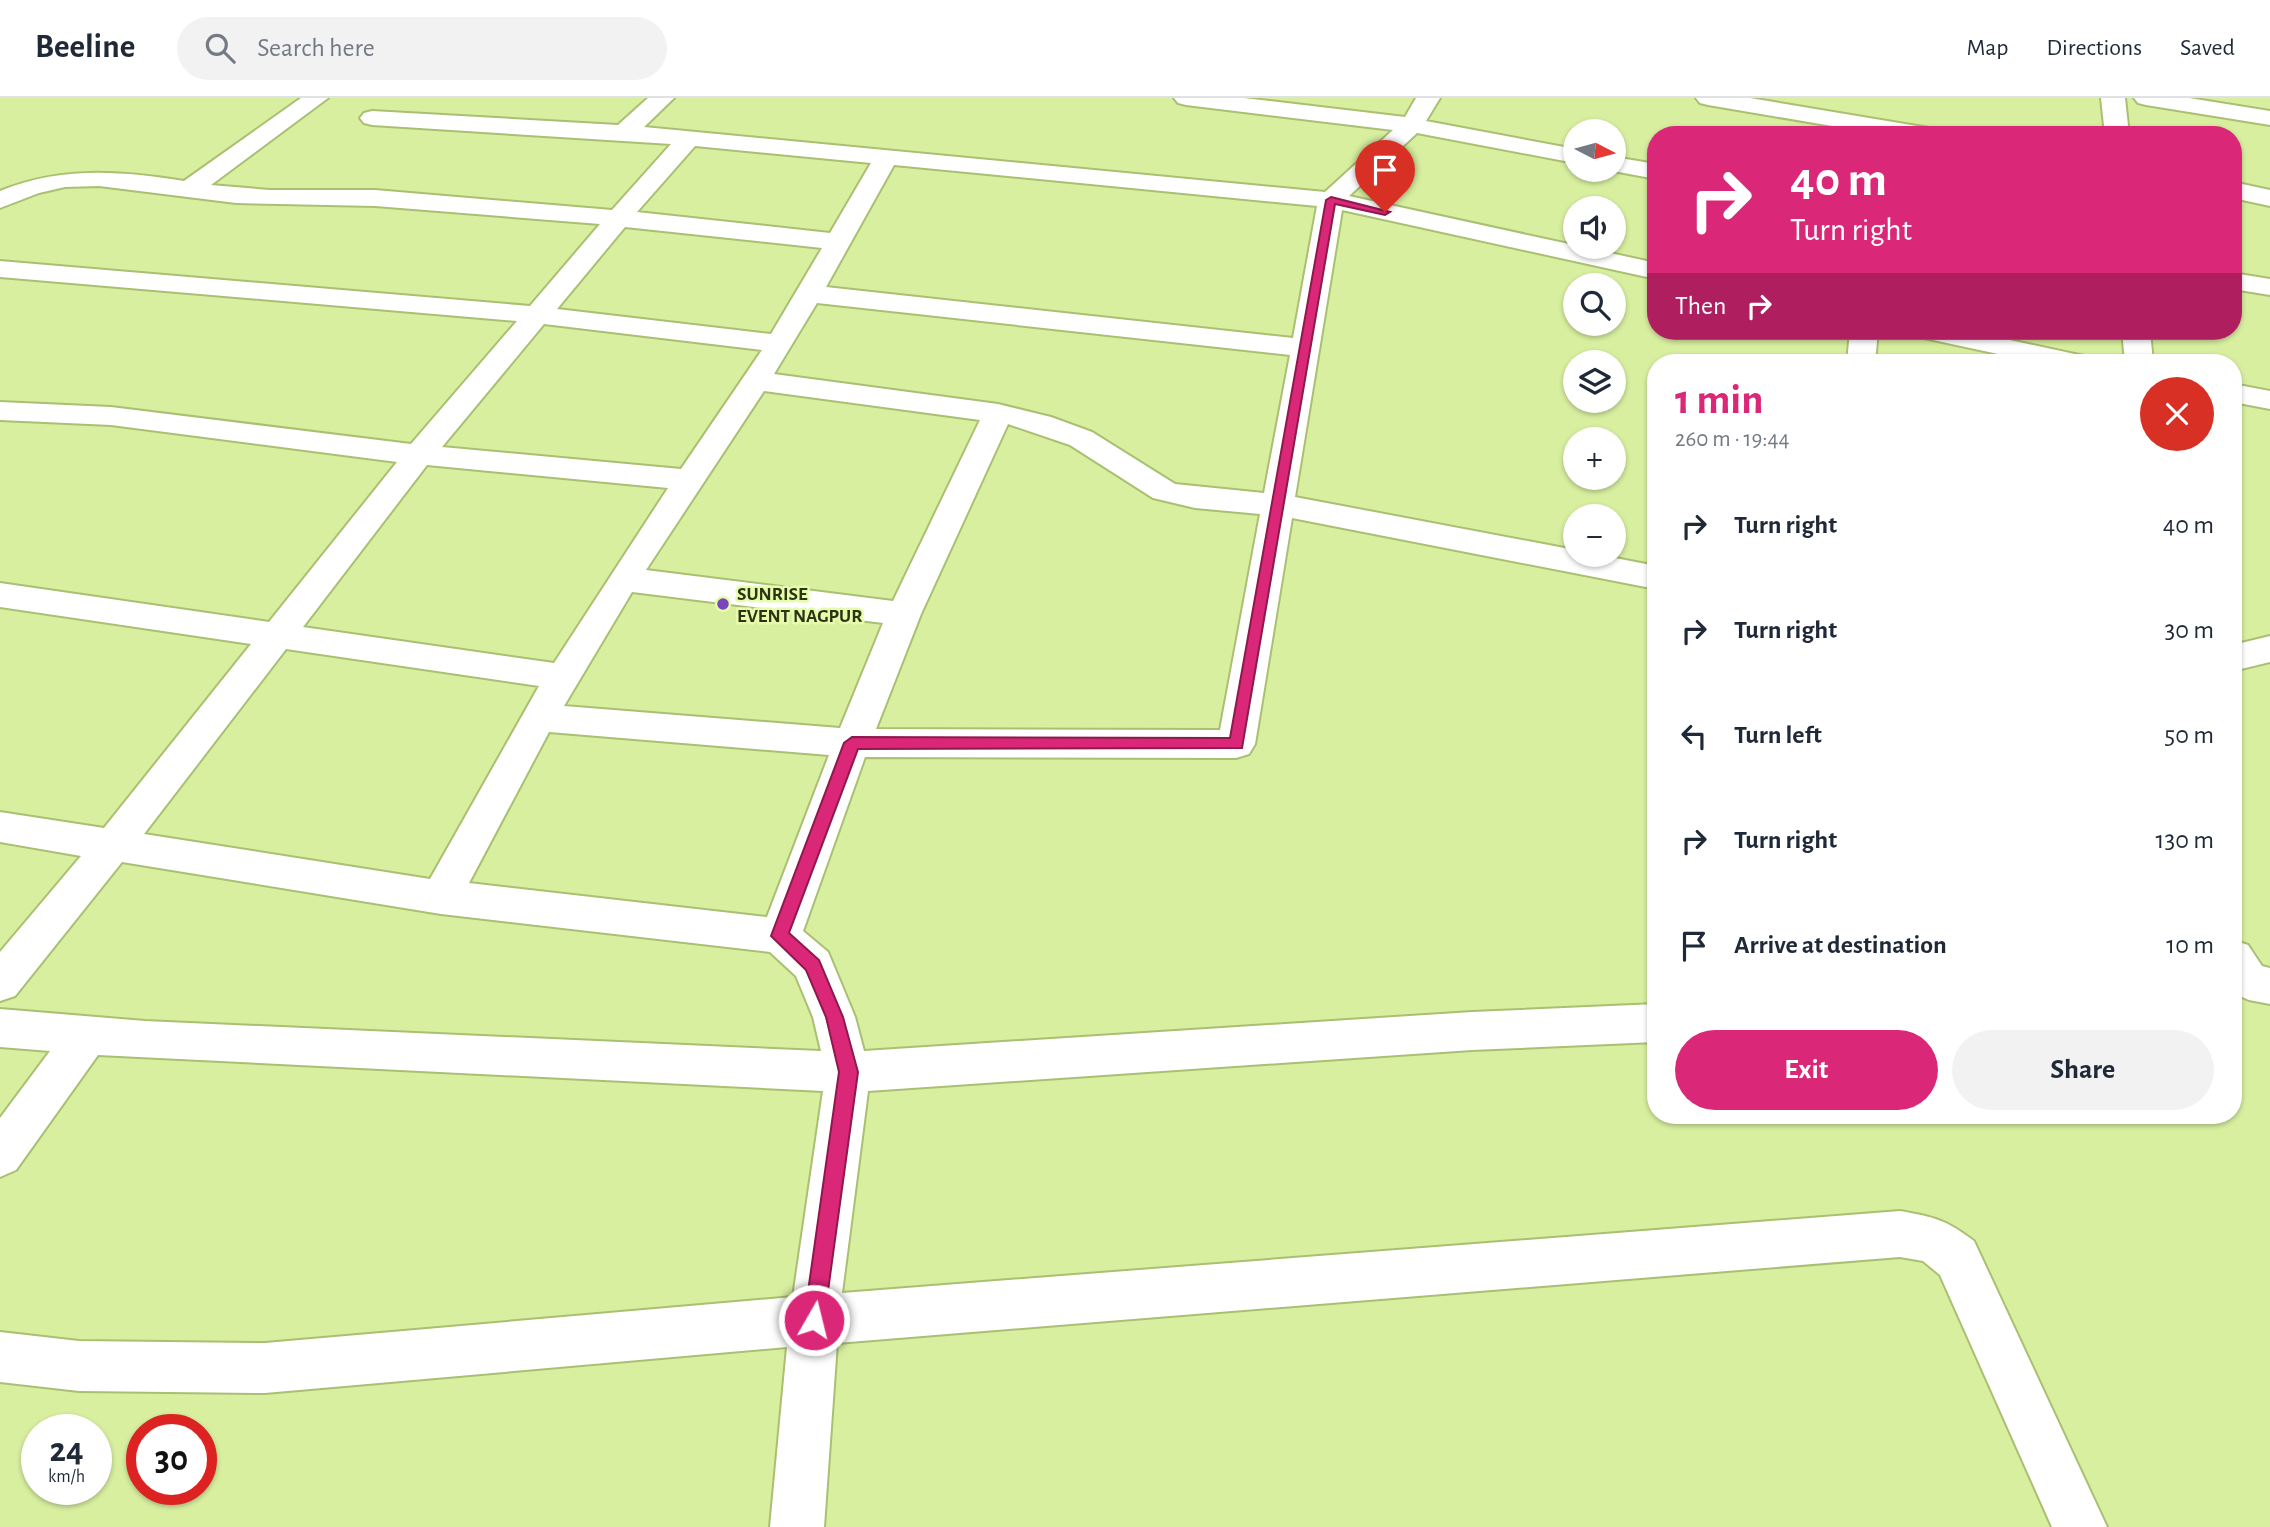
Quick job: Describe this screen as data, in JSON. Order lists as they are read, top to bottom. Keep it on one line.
{"places":["SUNRISE EVENT NAGPUR"],"north":"right","page":{"header":"Beeline","search":"Search here","nav":["Map","Directions","Saved"],"map_buttons":["+","−"],"turn":["40 m","Turn right"],"then":"Then","heading":["1 min","260 m · 19:44"],"list":[{"name":"Turn right","value":"40 m"},{"name":"Turn right","value":"30 m"},{"name":"Turn left","value":"50 m"},{"name":"Turn right","value":"130 m"},{"name":"Arrive at destination","value":"10 m"}],"buttons":["Exit","Share"],"speed":"24 km/h","limit":"30"}}
